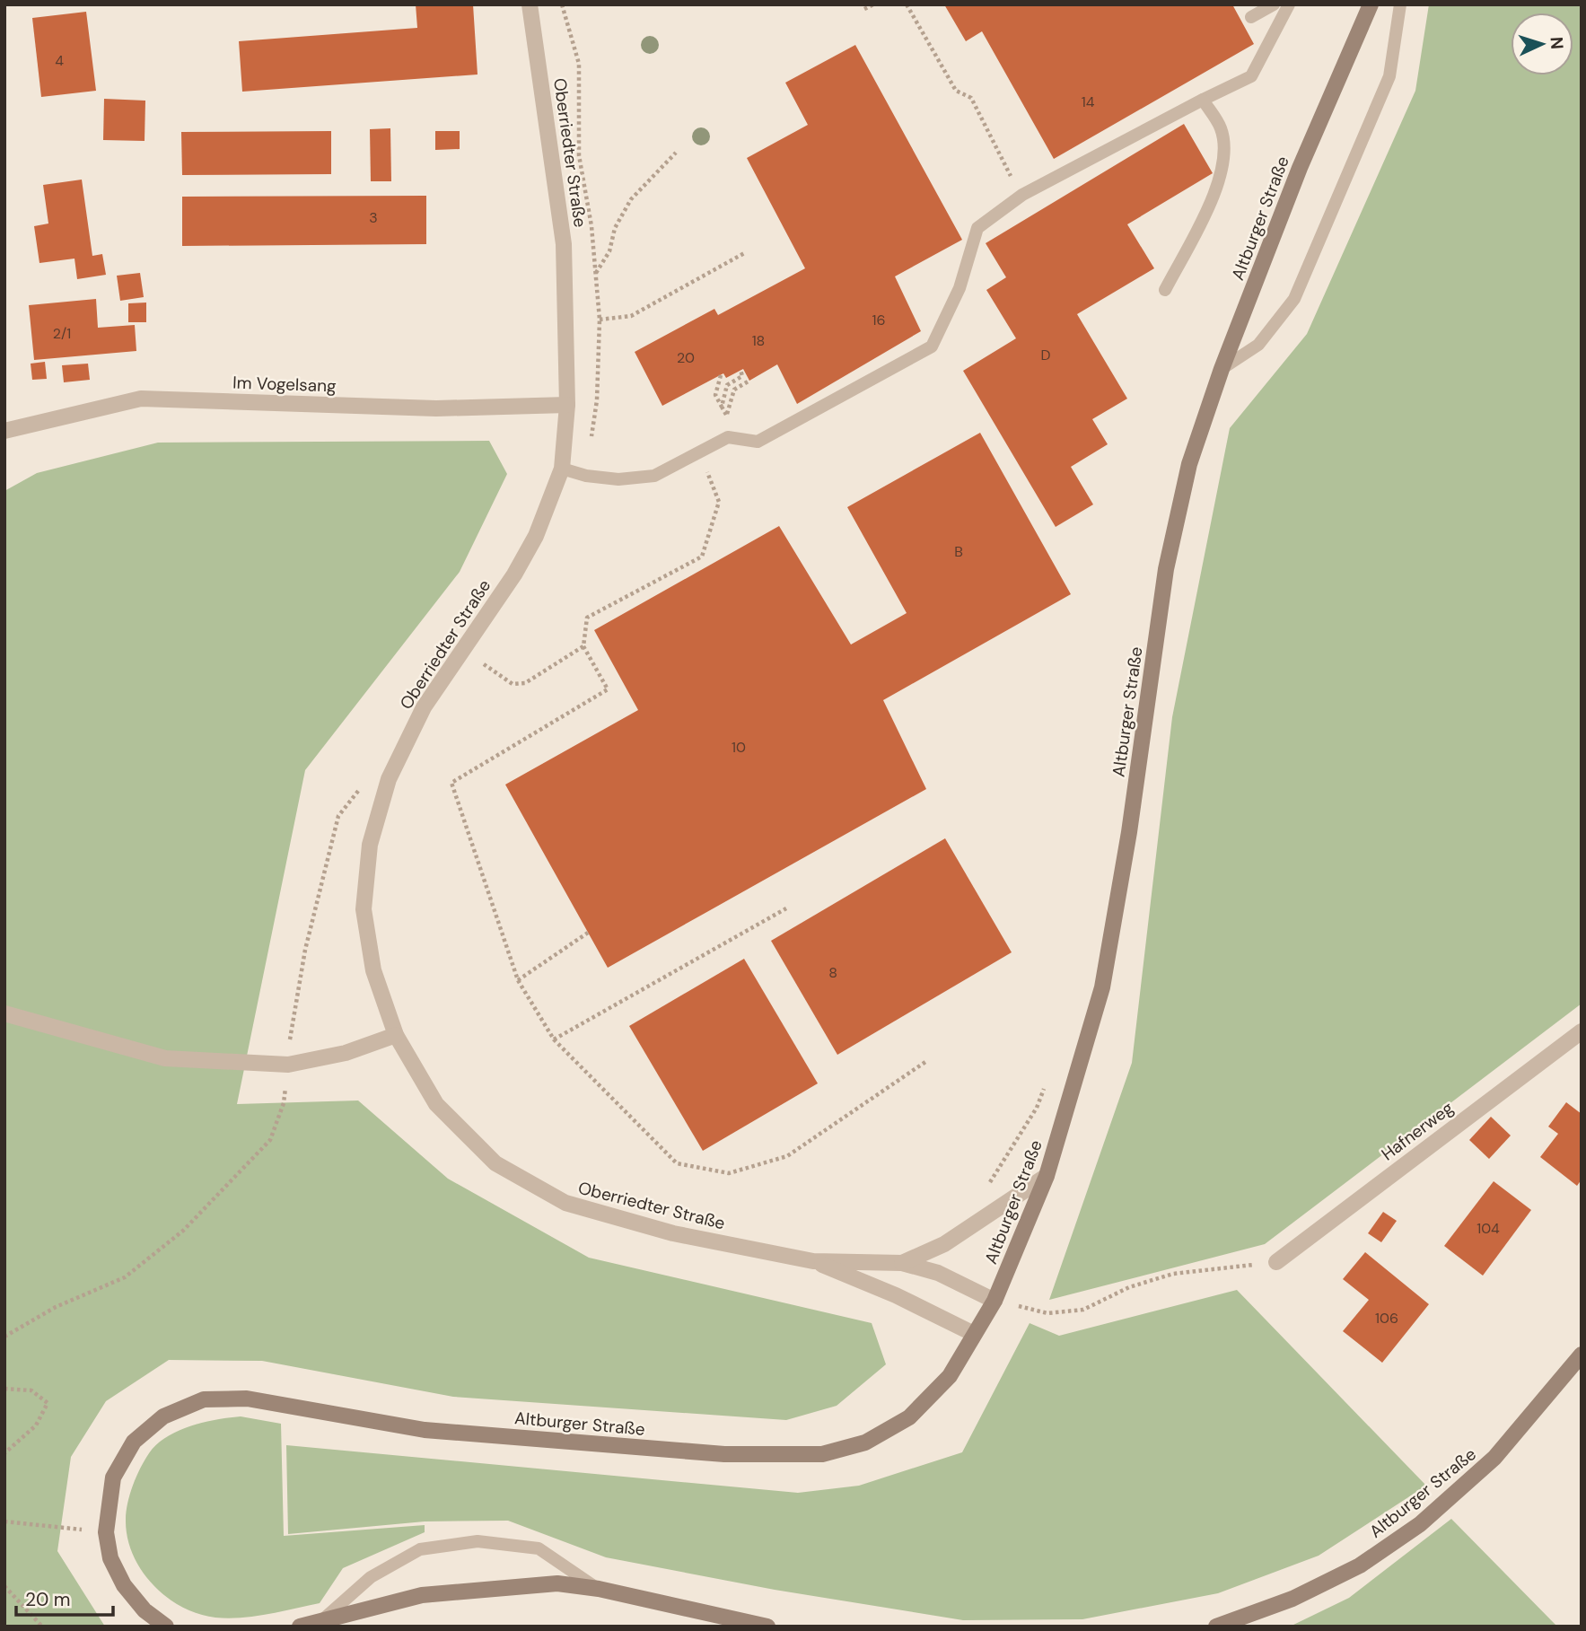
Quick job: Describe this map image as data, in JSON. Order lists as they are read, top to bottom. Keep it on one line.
{"streets":{"street":["Oberriedter Straße","Altburger Straße","Im Vogelsang","Hafnerweg"]},"crossings":[["Oberriedter Straße","Altburger Straße"],["Oberriedter Straße","Im Vogelsang"]],"house_numbers":["4","14","3","16","2/1","18","D","20","B","10","8","104","106"],"scale_bar":"20 m","north":"right"}
